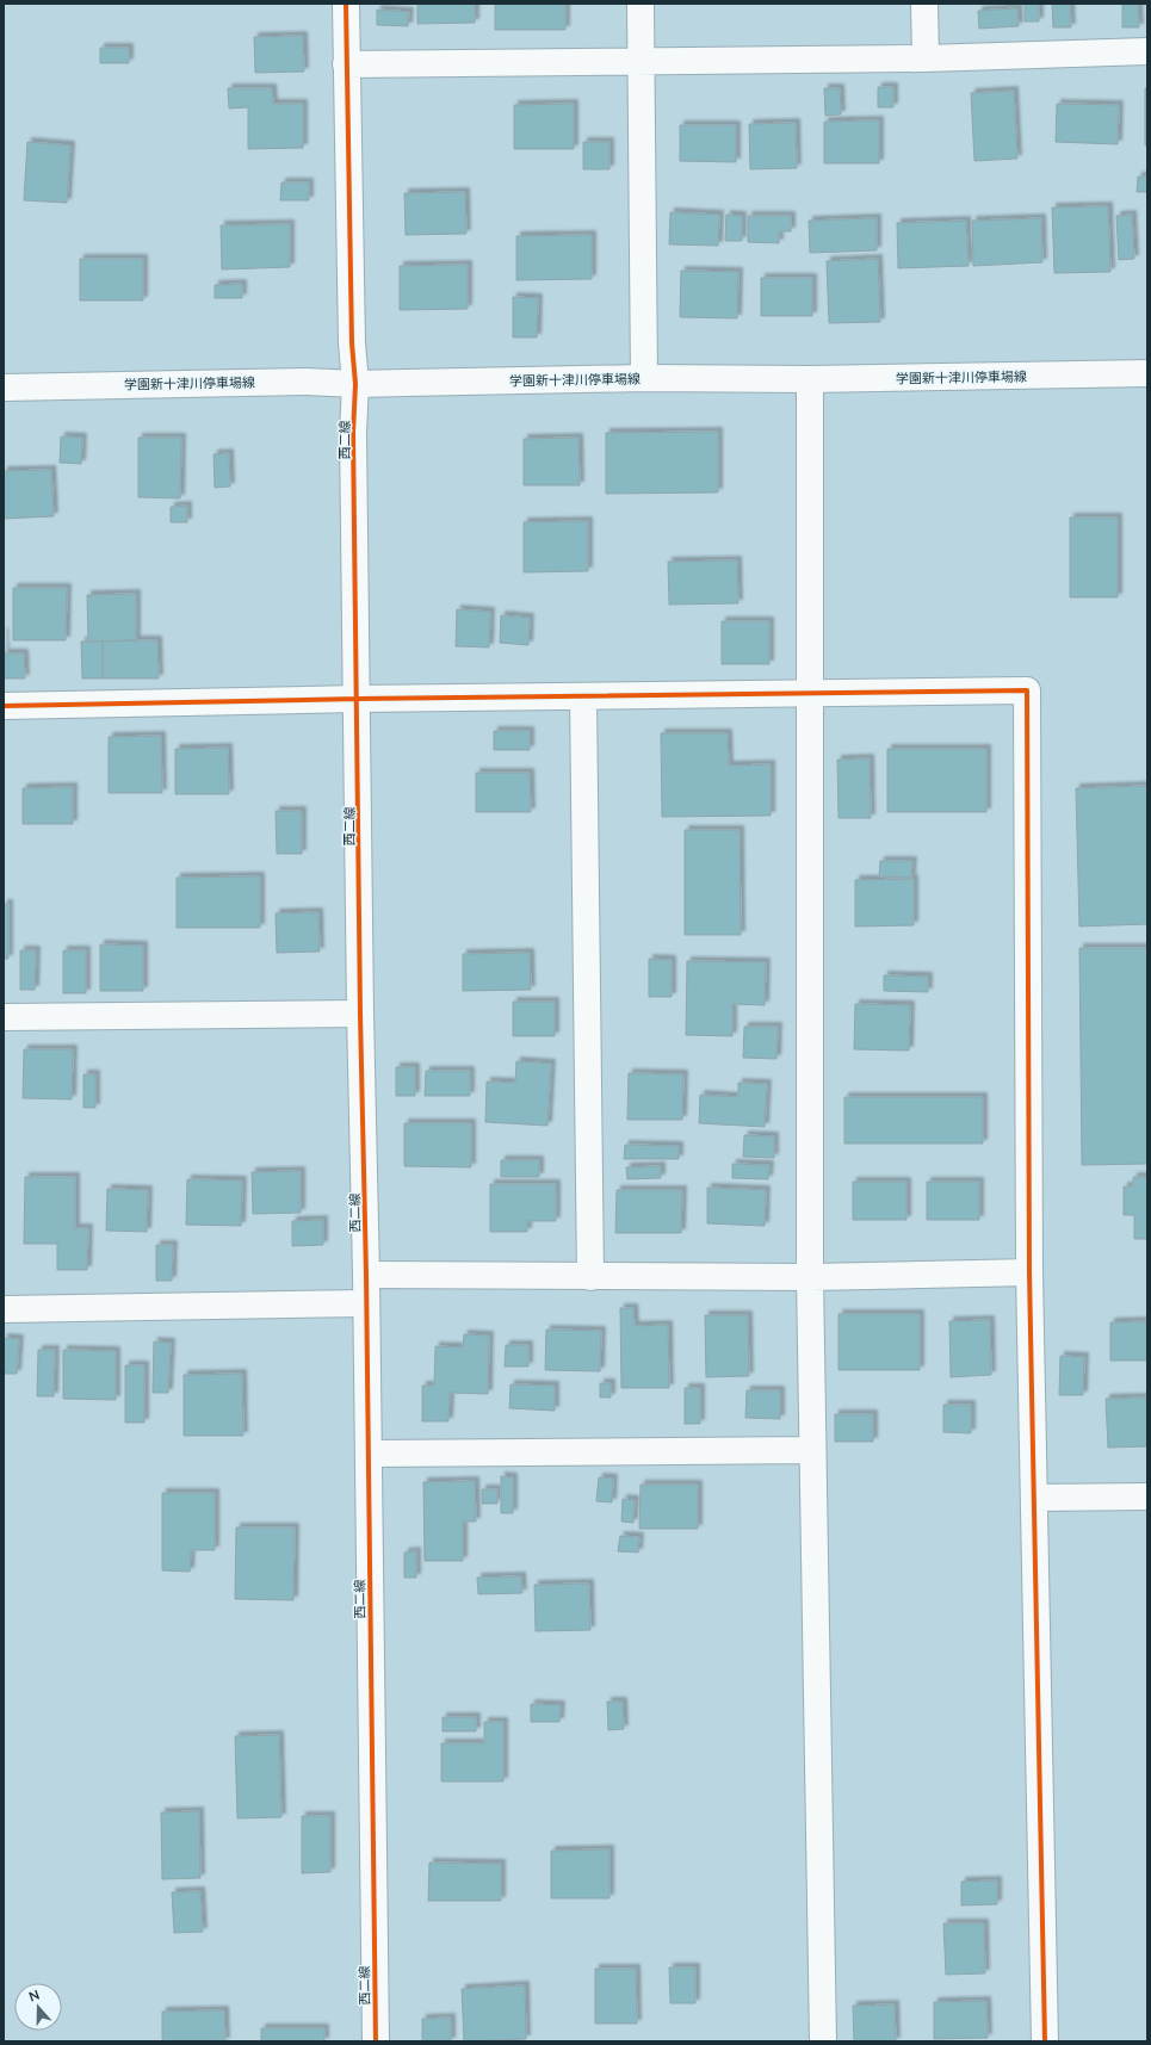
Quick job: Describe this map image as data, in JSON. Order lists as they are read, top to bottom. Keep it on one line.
{"streets":{"street":["学園新十津川停車場線","西二線"]},"crossings":[["学園新十津川停車場線","西二線"]],"north":"top"}
